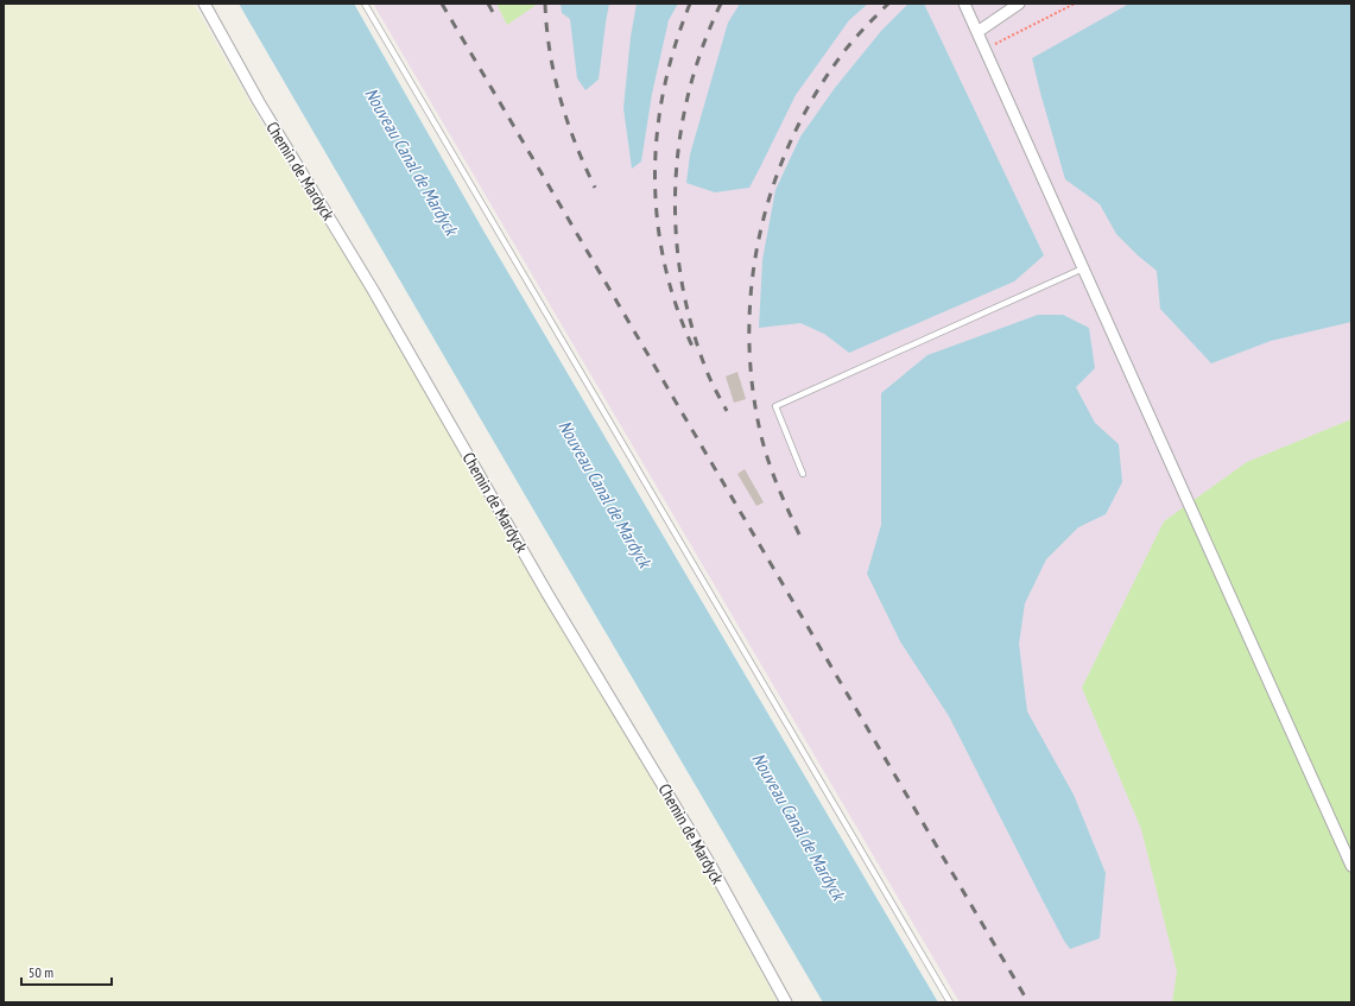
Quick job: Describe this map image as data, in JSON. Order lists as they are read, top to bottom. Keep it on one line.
{"streets":{"street":["Chemin de Mardyck"]},"water":["Nouveau Canal de Mardyck"],"scale_bar":"50 m"}
